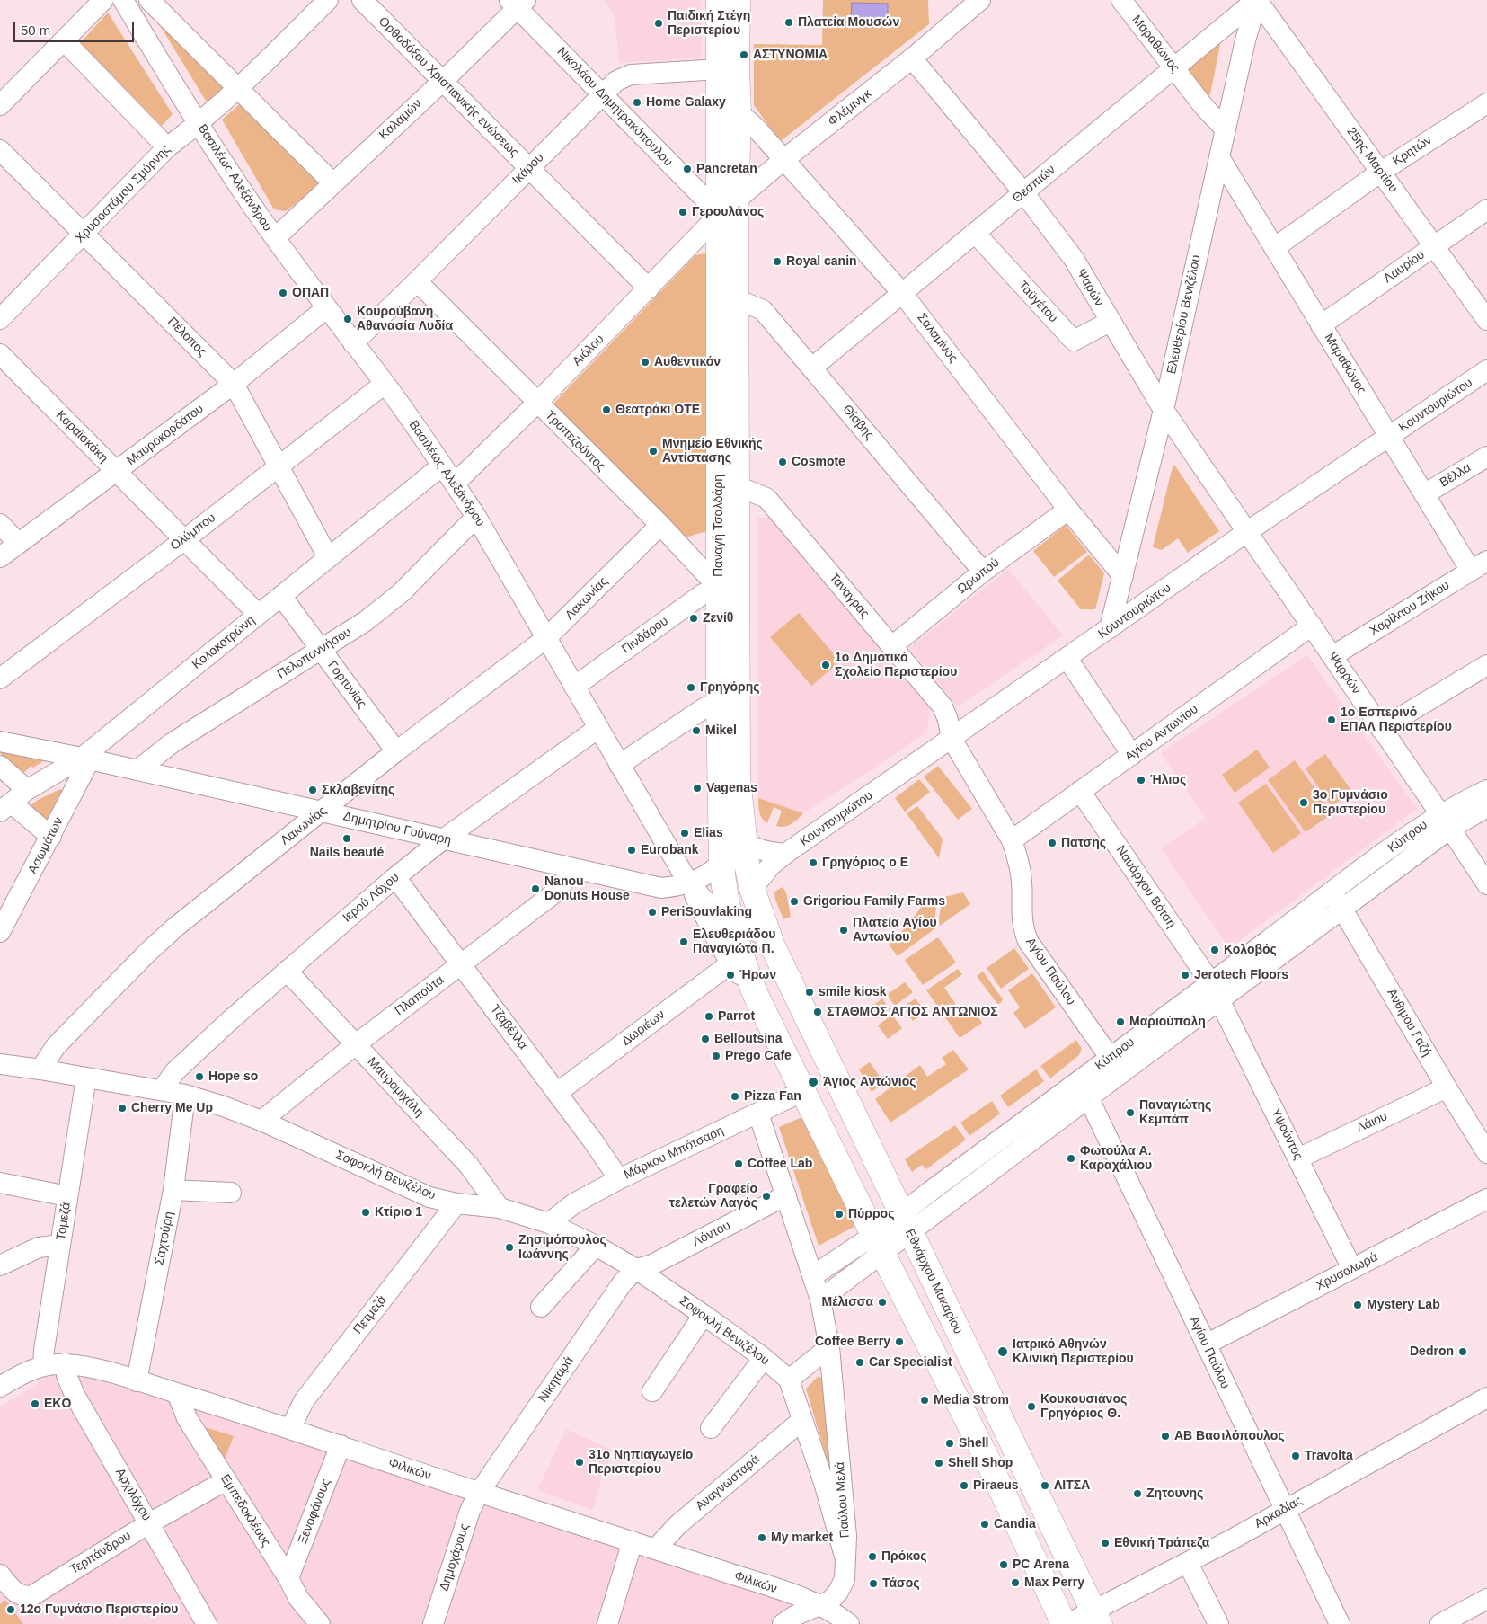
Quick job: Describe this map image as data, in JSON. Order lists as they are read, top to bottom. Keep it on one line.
{"streets":{"main road":["Παναγή Τσαλδάρη","Εθνάρχου Μακαρίου"],"street":["Μαραθώνος","Ορθοδόξου Χριστιανικής ενώσεως","Νικολάου Δημητρακόπουλου","Φλέμινγκ","Καλαμών","Κρητών","25ης Μαρτίου","Ικάρου","Βασιλέως Αλεξάνδρου","Θεσπιών","Χρυσοστόμου Σμύρνης","Λαυρίου","Ψαρών","Ταϋγέτου","Ελευθερίου Βενιζέλου","Πέλοπος","Σαλαμίνος","Αιόλου","Κουντουριώτου","Θίσβης","Μαυροκορδάτου","Καραϊσκάκη","Τραπεζούντος","Βέλλα","Ολύμπου","Ωρωπού","Τανάγρας","Λακωνίας","Χαρίλαου Ζήκου","Πινδάρου","Κολοκοτρώνη","Πελοποννήσου","Ψαρρών","Γορτυνίας","Αγίου Αντωνίου","Δημητρίου Γούναρη","Κύπρου","Ασωμάτων","Ναυάρχου Βότση","Ιερού Λόχου","Αγίου Παύλου","Πλαπούτα","Άνθιμου Γαζή","Τζαβέλλα","Δωριέων","Μαυρομιχάλη","Λάιου","Υψούντος","Μάρκου Μπότσαρη","Σοφοκλή Βενιζέλου","Τομεζά","Λόντου","Σαχτούρη","Χρυσολωρά","Πετμεζά","Νικηταρά","Φιλικών","Αναγνωσταρά","Αρχιλόχου","Παύλου Μελά","Εμπεδοκλέους","Ξενοφάνους","Αρκαδίας","Τερπάνδρου","Δημοχάρους"]},"crossings":[["Μαραθώνος","Κρητών"],["Μαραθώνος","Θεσπιών"],["Μαραθώνος","Λαυρίου"],["Μαραθώνος","Ελευθερίου Βενιζέλου"],["Μαραθώνος","Κουντουριώτου"],["Μαραθώνος","Βέλλα"],["Μαραθώνος","Χαρίλαου Ζήκου"],["Ορθοδόξου Χριστιανικής ενώσεως","Καλαμών"],["Ορθοδόξου Χριστιανικής ενώσεως","Ικάρου"],["Ορθοδόξου Χριστιανικής ενώσεως","Αιόλου"],["Νικολάου Δημητρακόπουλου","Φλέμινγκ"],["Νικολάου Δημητρακόπουλου","Καλαμών"],["Νικολάου Δημητρακόπουλου","Ικάρου"],["Νικολάου Δημητρακόπουλου","Αιόλου"],["Νικολάου Δημητρακόπουλου","Παναγή Τσαλδάρη"],["Φλέμινγκ","Ψαρών"],["Φλέμινγκ","Σαλαμίνος"],["Φλέμινγκ","Αιόλου"],["Φλέμινγκ","Παναγή Τσαλδάρη"],["Καλαμών","Βασιλέως Αλεξάνδρου"],["Κρητών","25ης Μαρτίου"],["25ης Μαρτίου","Θεσπιών"],["25ης Μαρτίου","Λαυρίου"],["25ης Μαρτίου","Ελευθερίου Βενιζέλου"],["Ικάρου","Βασιλέως Αλεξάνδρου"],["Ικάρου","Τραπεζούντος"],["Ικάρου","Παναγή Τσαλδάρη"],["Βασιλέως Αλεξάνδρου","Χρυσοστόμου Σμύρνης"],["Βασιλέως Αλεξάνδρου","Αιόλου"],["Βασιλέως Αλεξάνδρου","Μαυροκορδάτου"],["Βασιλέως Αλεξάνδρου","Παναγή Τσαλδάρη"],["Βασιλέως Αλεξάνδρου","Ολύμπου"],["Βασιλέως Αλεξάνδρου","Λακωνίας"],["Βασιλέως Αλεξάνδρου","Πινδάρου"],["Βασιλέως Αλεξάνδρου","Κολοκοτρώνη"],["Βασιλέως Αλεξάνδρου","Πελοποννήσου"],["Βασιλέως Αλεξάνδρου","Δημητρίου Γούναρη"],["Βασιλέως Αλεξάνδρου","Ιερού Λόχου"],["Βασιλέως Αλεξάνδρου","Εθνάρχου Μακαρίου"],["Θεσπιών","Ψαρών"],["Θεσπιών","Ταϋγέτου"],["Θεσπιών","Ελευθερίου Βενιζέλου"],["Θεσπιών","Σαλαμίνος"],["Θεσπιών","Θίσβης"],["Χρυσοστόμου Σμύρνης","Πέλοπος"],["Ψαρών","Ταϋγέτου"],["Ψαρών","Ελευθερίου Βενιζέλου"],["Ψαρών","Κουντουριώτου"],["Ψαρών","Ψαρρών"],["Ελευθερίου Βενιζέλου","Σαλαμίνος"],["Ελευθερίου Βενιζέλου","Κουντουριώτου"],["Πέλοπος","Μαυροκορδάτου"],["Πέλοπος","Ολύμπου"],["Πέλοπος","Κολοκοτρώνη"],["Σαλαμίνος","Παναγή Τσαλδάρη"],["Σαλαμίνος","Ωρωπού"],["Αιόλου","Τραπεζούντος"],["Αιόλου","Παναγή Τσαλδάρη"],["Κουντουριώτου","Παναγή Τσαλδάρη"],["Κουντουριώτου","Τανάγρας"],["Κουντουριώτου","Ψαρρών"],["Κουντουριώτου","Αγίου Παύλου"],["Θίσβης","Παναγή Τσαλδάρη"],["Θίσβης","Ωρωπού"],["Μαυροκορδάτου","Καραϊσκάκη"],["Καραϊσκάκη","Ολύμπου"],["Καραϊσκάκη","Κολοκοτρώνη"],["Τραπεζούντος","Παναγή Τσαλδάρη"],["Τραπεζούντος","Λακωνίας"],["Τραπεζούντος","Πινδάρου"],["Παναγή Τσαλδάρη","Τανάγρας"],["Παναγή Τσαλδάρη","Πινδάρου"],["Παναγή Τσαλδάρη","Δημητρίου Γούναρη"],["Παναγή Τσαλδάρη","Εθνάρχου Μακαρίου"],["Ωρωπού","Τανάγρας"],["Τανάγρας","Αγίου Παύλου"],["Λακωνίας","Γορτυνίας"],["Λακωνίας","Δημητρίου Γούναρη"],["Λακωνίας","Σοφοκλή Βενιζέλου"],["Χαρίλαου Ζήκου","Ψαρρών"],["Κολοκοτρώνη","Γορτυνίας"],["Κολοκοτρώνη","Δημητρίου Γούναρη"],["Κολοκοτρώνη","Ασωμάτων"],["Πελοποννήσου","Γορτυνίας"],["Πελοποννήσου","Δημητρίου Γούναρη"],["Ψαρρών","Αγίου Αντωνίου"],["Ψαρρών","Κύπρου"],["Αγίου Αντωνίου","Ναυάρχου Βότση"],["Αγίου Αντωνίου","Αγίου Παύλου"],["Δημητρίου Γούναρη","Ασωμάτων"],["Δημητρίου Γούναρη","Ιερού Λόχου"],["Δημητρίου Γούναρη","Πλαπούτα"],["Κύπρου","Ναυάρχου Βότση"],["Κύπρου","Αγίου Παύλου"],["Κύπρου","Άνθιμου Γαζή"],["Κύπρου","Υψούντος"],["Κύπρου","Εθνάρχου Μακαρίου"],["Κύπρου","Παύλου Μελά"],["Ναυάρχου Βότση","Υψούντος"],["Ιερού Λόχου","Τζαβέλλα"],["Ιερού Λόχου","Μαυρομιχάλη"],["Ιερού Λόχου","Σοφοκλή Βενιζέλου"],["Αγίου Παύλου","Χρυσολωρά"],["Αγίου Παύλου","Αρκαδίας"],["Πλαπούτα","Τζαβέλλα"],["Πλαπούτα","Μαυρομιχάλη"],["Πλαπούτα","Σοφοκλή Βενιζέλου"],["Άνθιμου Γαζή","Λάιου"],["Τζαβέλλα","Δωριέων"],["Τζαβέλλα","Μάρκου Μπότσαρη"],["Μαυρομιχάλη","Σοφοκλή Βενιζέλου"],["Λάιου","Υψούντος"],["Υψούντος","Χρυσολωρά"],["Μάρκου Μπότσαρη","Σοφοκλή Βενιζέλου"],["Μάρκου Μπότσαρη","Παύλου Μελά"],["Σοφοκλή Βενιζέλου","Τομεζά"],["Σοφοκλή Βενιζέλου","Λόντου"],["Σοφοκλή Βενιζέλου","Σαχτούρη"],["Σοφοκλή Βενιζέλου","Πετμεζά"],["Σοφοκλή Βενιζέλου","Νικηταρά"],["Τομεζά","Φιλικών"],["Λόντου","Νικηταρά"],["Λόντου","Παύλου Μελά"],["Σαχτούρη","Φιλικών"],["Εθνάρχου Μακαρίου","Αρκαδίας"],["Πετμεζά","Φιλικών"],["Νικηταρά","Φιλικών"],["Νικηταρά","Δημοχάρους"],["Φιλικών","Αναγνωσταρά"],["Φιλικών","Αρχιλόχου"],["Φιλικών","Παύλου Μελά"],["Φιλικών","Εμπεδοκλέους"],["Φιλικών","Ξενοφάνους"],["Φιλικών","Δημοχάρους"],["Αρχιλόχου","Τερπάνδρου"],["Εμπεδοκλέους","Ξενοφάνους"],["Εμπεδοκλέους","Τερπάνδρου"]],"places":["Πλατεία Μουσών","Παιδική Στέγη Περιστερίου","ΑΣΤΥΝΟΜΙΑ","Home Galaxy","Pancretan","Γερουλάνος","Royal canin","ΟΠΑΠ","Κουρούβανη Αθανασία Λυδία","Αυθεντικόν","Θεατράκι ΟΤΕ","Μνημείο Εθνικής Αντίστασης","Cosmote","Ζενίθ","1ο Δημοτικό Σχολείο Περιστερίου","Γρηγόρης","1ο Εσπερινό ΕΠΑΛ Περιστερίου","Mikel","Ήλιος","Vagenas","Σκλαβενίτης","3ο Γυμνάσιο Περιστερίου","Elias","Nails beauté","Πατσης","Eurobank","Γρηγόριος ο Ε","Nanou Donuts House","Grigoriou Family Farms","PeriSouvlaking","Πλατεία Αγίου Αντωνίου","Ελευθεριάδου Παναγιώτα Π.","Κολοβός","Ήρων","Jerotech Floors","smile kiosk","ΣΤΑΘΜΟΣ ΑΓΙΟΣ ΑΝΤΏΝΙΟΣ","Parrot","Μαριούπολη","Belloutsina","Prego Cafe","Hope so","Άγιος Αντώνιος","Pizza Fan","Cherry Me Up","Παναγιώτης Κεμπάπ","Φωτούλα Α. Καραχάλιου","Coffee Lab","Γραφείο τελετών Λαγός","Κτίριο 1","Πύρρος","Ζησιμόπουλος Ιωάννης","Μέλισσα","Mystery Lab","Coffee Berry","Ιατρικό Αθηνών Κλινική Περιστερίου","Dedron","Car Specialist","Media Strom","EKO","Κουκουσιάνος Γρηγόριος Θ.","ΑΒ Βασιλόπουλος","Shell","Travolta","31ο Νηπιαγωγείο Περιστερίου","Shell Shop","Piraeus","ΛΙΤΣΑ","Ζητουνης","Candia","My market","Εθνική Τράπεζα","Πρόκος","PC Arena","Max Perry","Τάσος","12ο Γυμνάσιο Περιστερίου"],"scale_bar":"50 m"}
